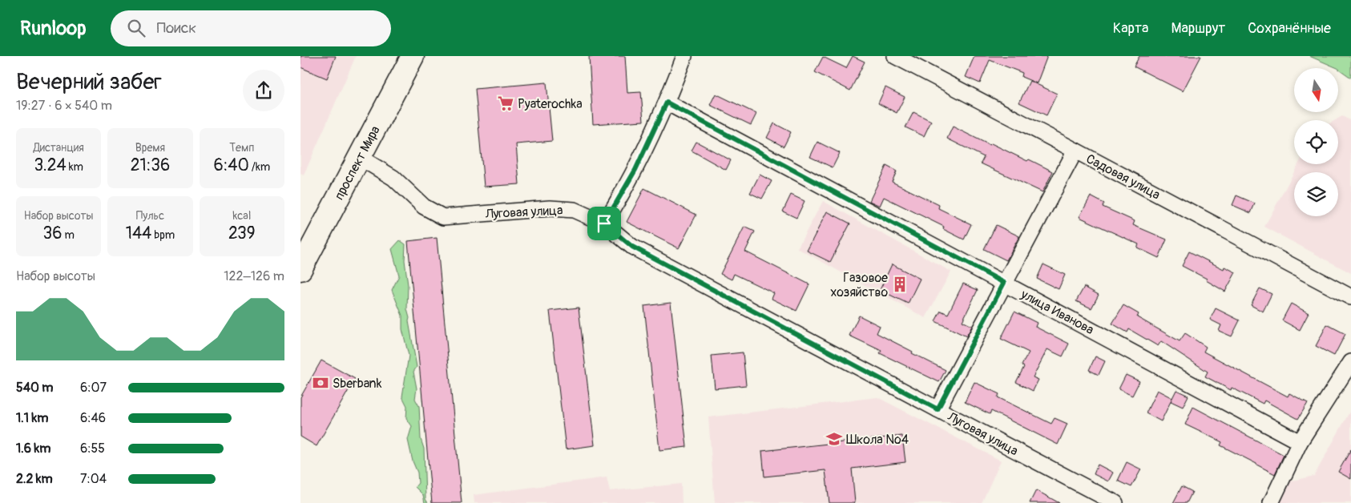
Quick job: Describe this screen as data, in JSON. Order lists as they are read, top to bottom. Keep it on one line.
{"streets":{"main road":["проспект Мира"],"street":["Садовая улица","Луговая улица","улица Иванова"]},"crossings":[["проспект Мира","Луговая улица"]],"places":{"supermarket":["Pyaterochka"],"building":["Газовое хозяйство"],"bank":["Sberbank"],"school or university":["Школа №4"]},"north":"bottom","page":{"header":"Runloop","search":"Поиск","nav":["Карта","Маршрут","Сохранённые"],"heading":["Вечерний забег","19:27 · 6 × 540 m"],"stats":[["Дистанция","3.24 km"],["Время","21:36"],["Темп","6:40 /km"],["Набор высоты","36 m"],["Пульс","144 bpm"],["kcal","239"]],"chart":["Набор высоты","122–126 m"],"list":[{"name":"540 m","note":"6:07"},{"name":"1.1 km","note":"6:46"},{"name":"1.6 km","note":"6:55"},{"name":"2.2 km","note":"7:04"}]}}
